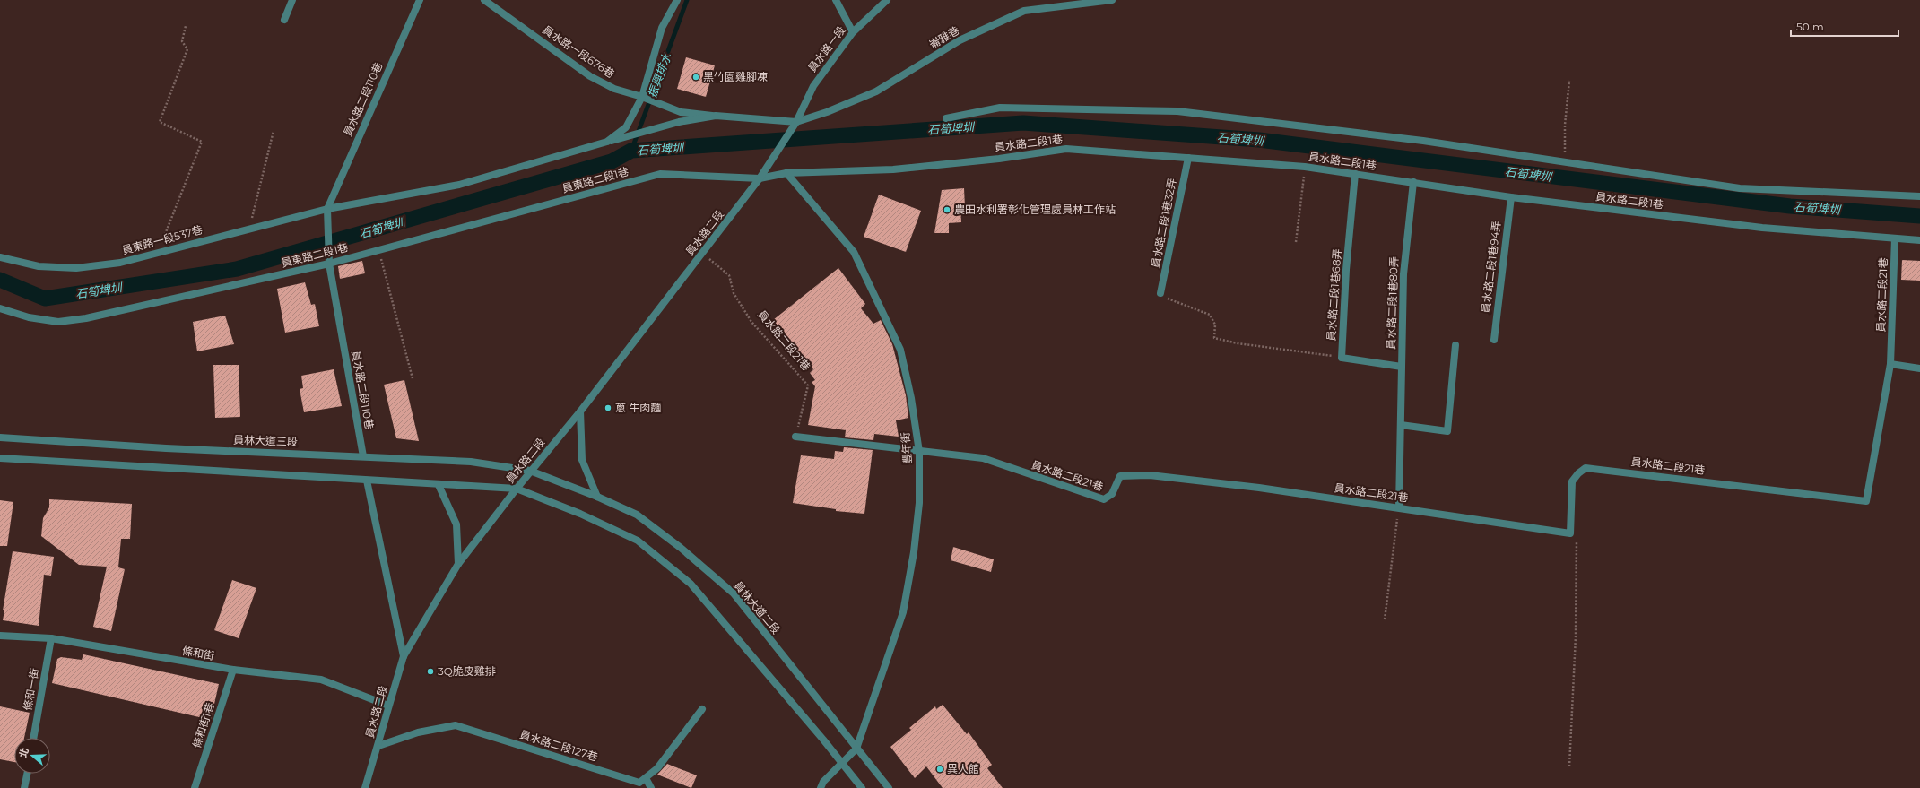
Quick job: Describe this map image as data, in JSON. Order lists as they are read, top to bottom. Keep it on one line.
{"streets":{"street":["崙雅巷","員水路一段","員水路一段676巷","員水路二段110巷","員水路二段1巷","員東路二段1巷","員水路二段1巷32弄","員水路二段","員東路一段537巷","員水路二段1巷94弄","員水路二段1巷68弄","員水路二段21巷","員水路二段1巷80弄","員林大道三段","豐年街","員林大道二段","條和街","條和一街","條和街1巷","員水路二段127巷"]},"crossings":[["崙雅巷","員水路一段"],["崙雅巷","員水路一段676巷"],["員水路一段","員水路一段676巷"],["員水路一段","員水路二段1巷"],["員水路一段","員東路二段1巷"],["員水路一段","員水路二段"],["員水路一段676巷","員東路一段537巷"],["員水路二段110巷","員東路二段1巷"],["員水路二段110巷","員東路一段537巷"],["員水路二段110巷","員林大道三段"],["員水路二段1巷","員東路二段1巷"],["員水路二段1巷","員水路二段1巷32弄"],["員水路二段1巷","員水路二段"],["員水路二段1巷","員水路二段1巷94弄"],["員水路二段1巷","員水路二段1巷68弄"],["員水路二段1巷","員水路二段21巷"],["員水路二段1巷","員水路二段1巷80弄"],["員水路二段1巷","豐年街"],["員東路二段1巷","員水路二段"],["員水路二段","員水路二段21巷"],["員水路二段","員林大道三段"],["員水路二段","員林大道二段"],["員水路二段","條和街"],["員水路二段","員水路二段127巷"],["員水路二段21巷","員水路二段1巷80弄"],["員水路二段21巷","豐年街"],["員林大道三段","員林大道二段"],["豐年街","員林大道二段"],["條和街","條和一街"],["條和街","條和街1巷"]],"water":["振興排水","石筍埤圳"],"places":["黑竹園雞腳凍","農田水利署彰化管理處員林工作站","蔥 牛肉麵","3Q脆皮雞排","異人館"],"scale_bar":"50 m","north":"left"}
